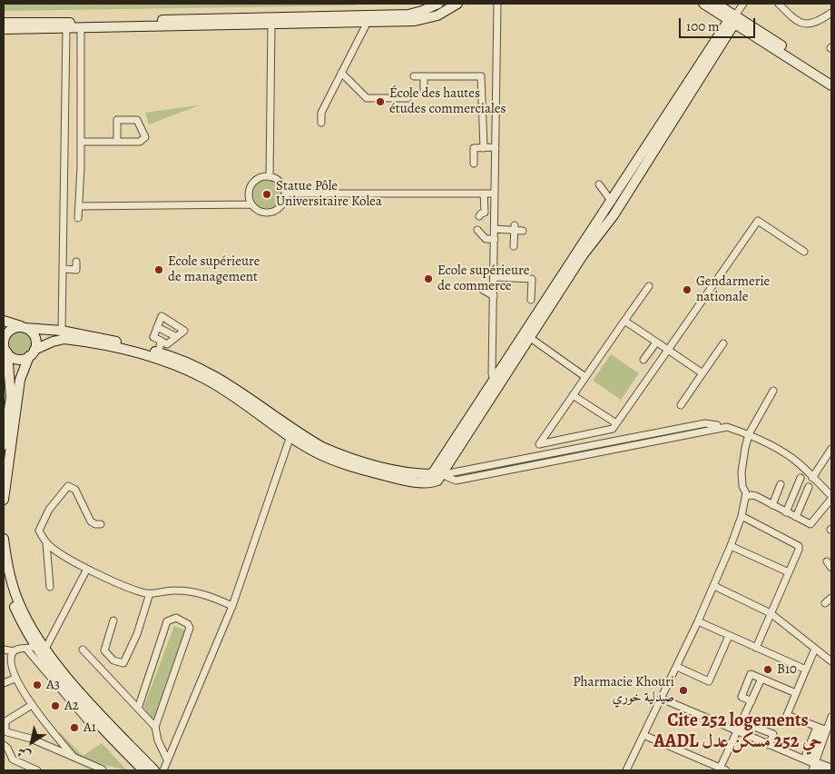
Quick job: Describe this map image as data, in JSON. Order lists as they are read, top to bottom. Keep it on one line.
{"districts":["Cite 252 logements AADL حي 252 مسكن عدل"],"places":["École des hautes études commerciales","Statue Pôle Universitaire Kolea","Ecole supérieure de management","Ecole supérieure de commerce","Gendarmerie nationale","B10","A3","Pharmacie Khouri صيدلية خوري","A2","A1"],"scale_bar":"100 m","north":"bottom left"}
